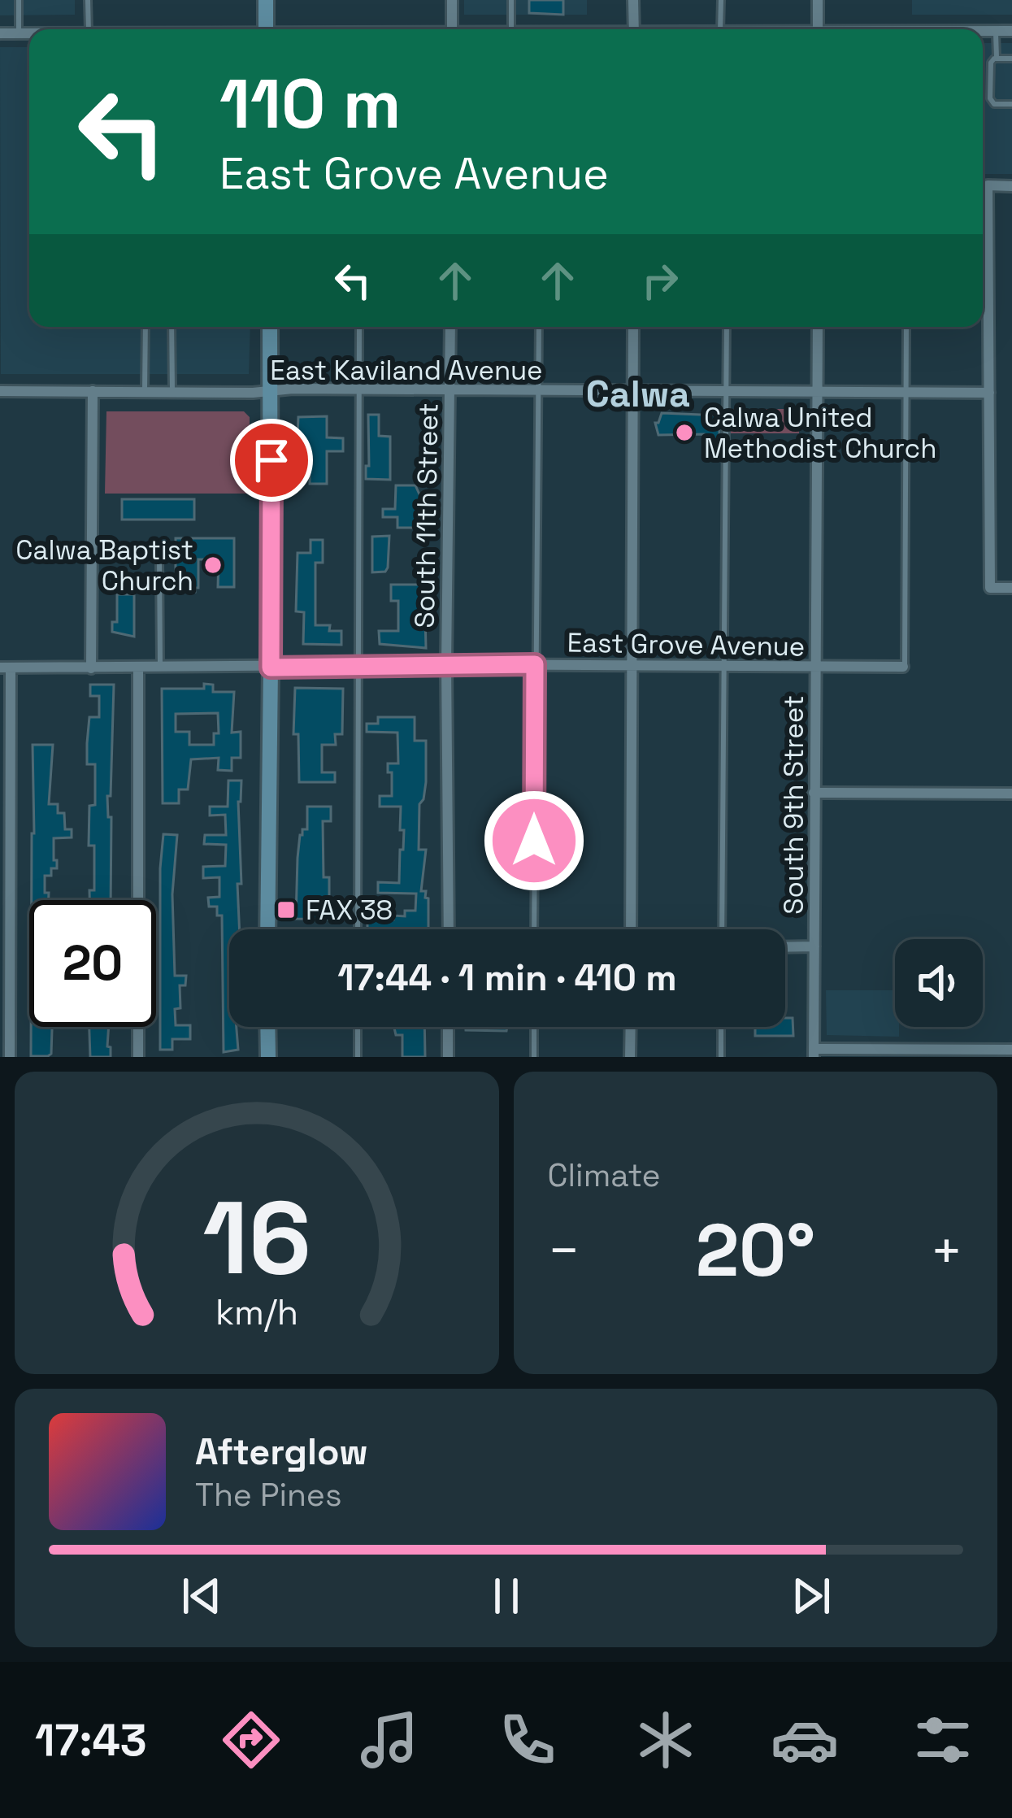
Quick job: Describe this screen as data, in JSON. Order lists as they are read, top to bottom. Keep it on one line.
{"streets":{"street":["East Kaviland Avenue","South 11th Street","East Grove Avenue","South 9th Street"]},"crossings":[["East Kaviland Avenue","South 11th Street"],["East Kaviland Avenue","South 9th Street"],["South 11th Street","East Grove Avenue"],["East Grove Avenue","South 9th Street"]],"districts":["Calwa"],"places":{"other":["Calwa United Methodist Church","Calwa Baptist Church"],"transit":["FAX 38"]},"page":{"turn":["110 m","East Grove Avenue"],"limit":"20","trip":"17:44 · 1 min · 410 m","tile":"Climate","heat":["−","20°","+"],"song":["Afterglow","The Pines"],"tabs":"17:43","gauge":["16","km/h"]}}
